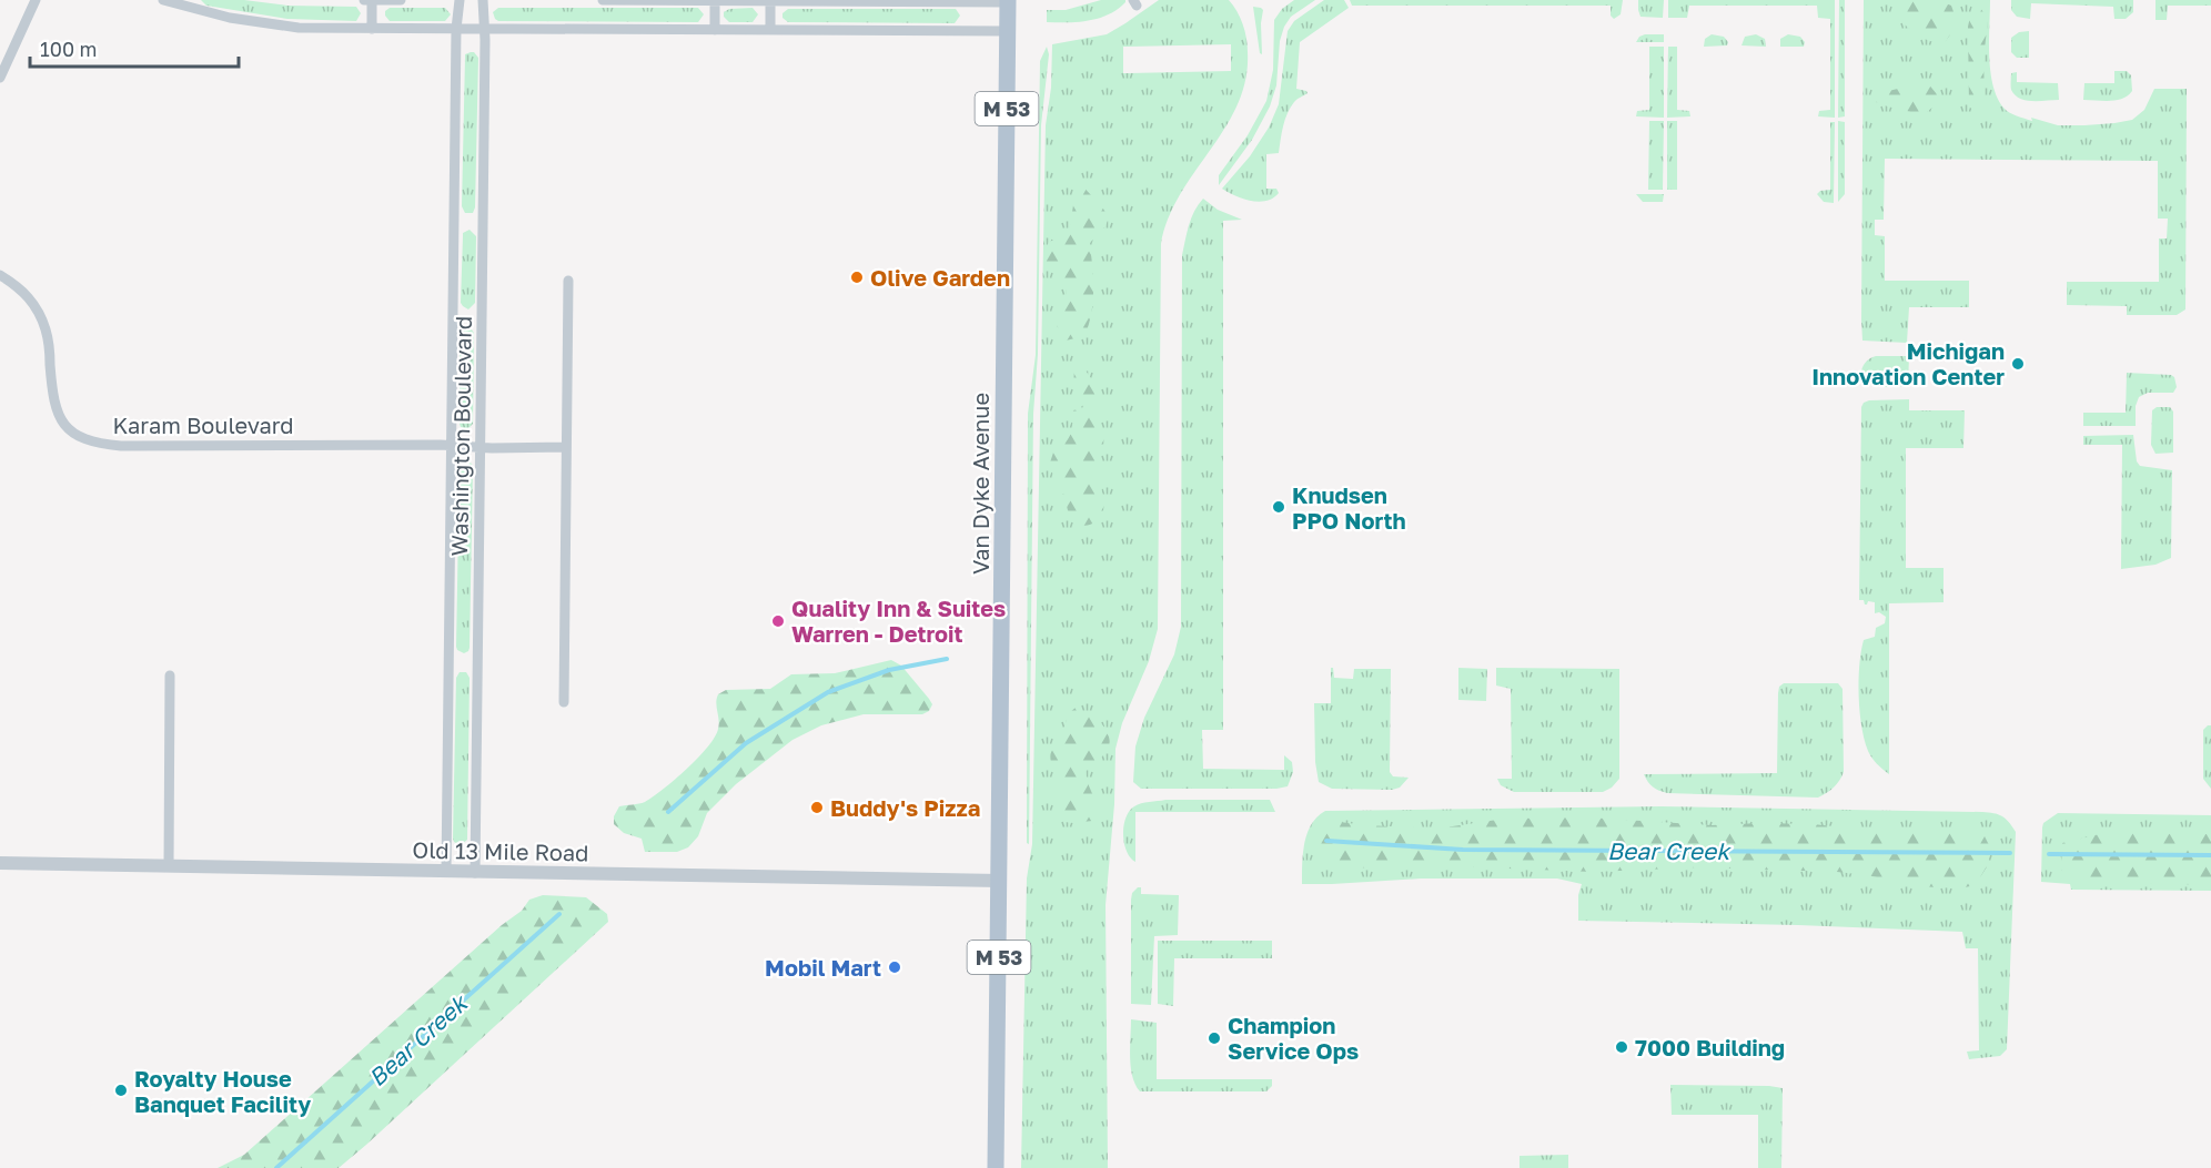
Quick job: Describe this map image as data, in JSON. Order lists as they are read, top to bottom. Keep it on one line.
{"streets":{"main road":["M 53","Van Dyke Avenue"],"street":["Karam Boulevard","Washington Boulevard","Old 13 Mile Road"]},"crossings":[["Karam Boulevard","Washington Boulevard"],["Washington Boulevard","Old 13 Mile Road"],["Van Dyke Avenue","Old 13 Mile Road"]],"water":["Bear Creek"],"places":["Olive Garden","Michigan Innovation Center","Knudsen PPO North","Quality Inn & Suites Warren - Detroit","Buddy's Pizza","Mobil Mart","Champion Service Ops","7000 Building","Royalty House Banquet Facility"],"scale_bar":"100 m"}
